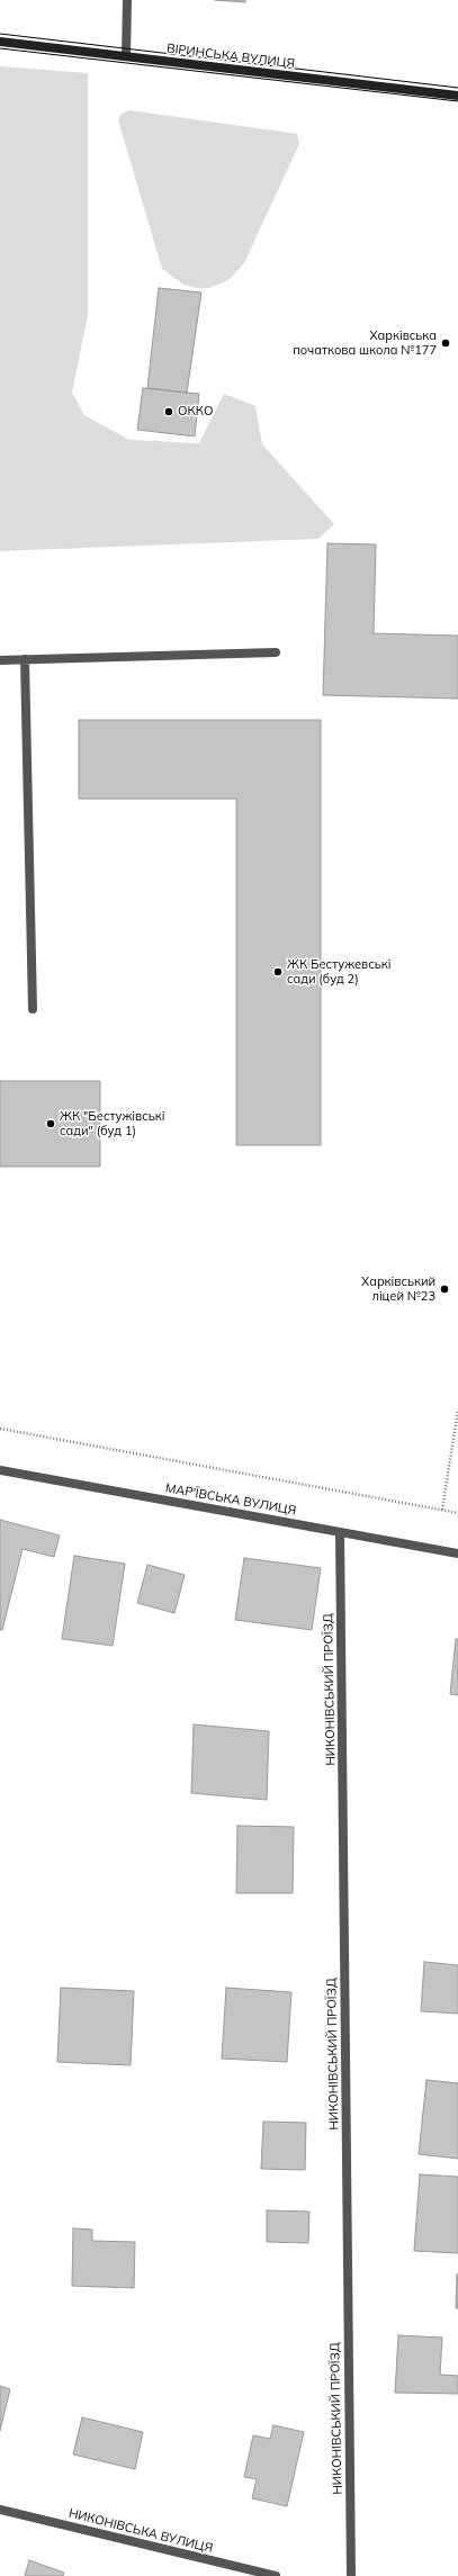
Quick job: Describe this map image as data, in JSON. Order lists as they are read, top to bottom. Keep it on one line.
{"streets":{"main road":["ВІРИНСЬКА ВУЛИЦЯ"],"street":["МАР'ЇВСЬКА ВУЛИЦЯ","НИКОНІВСЬКИЙ ПРОЇЗД","НИКОНІВСЬКА ВУЛИЦЯ"]},"crossings":[["МАР'ЇВСЬКА ВУЛИЦЯ","НИКОНІВСЬКИЙ ПРОЇЗД"]],"places":["Харківська початкова школа №177","ОККО","ЖК Бестужевські сади (буд 2)","ЖК \"Бестужівські сади\" (буд 1)","Харківський ліцей №23"]}
